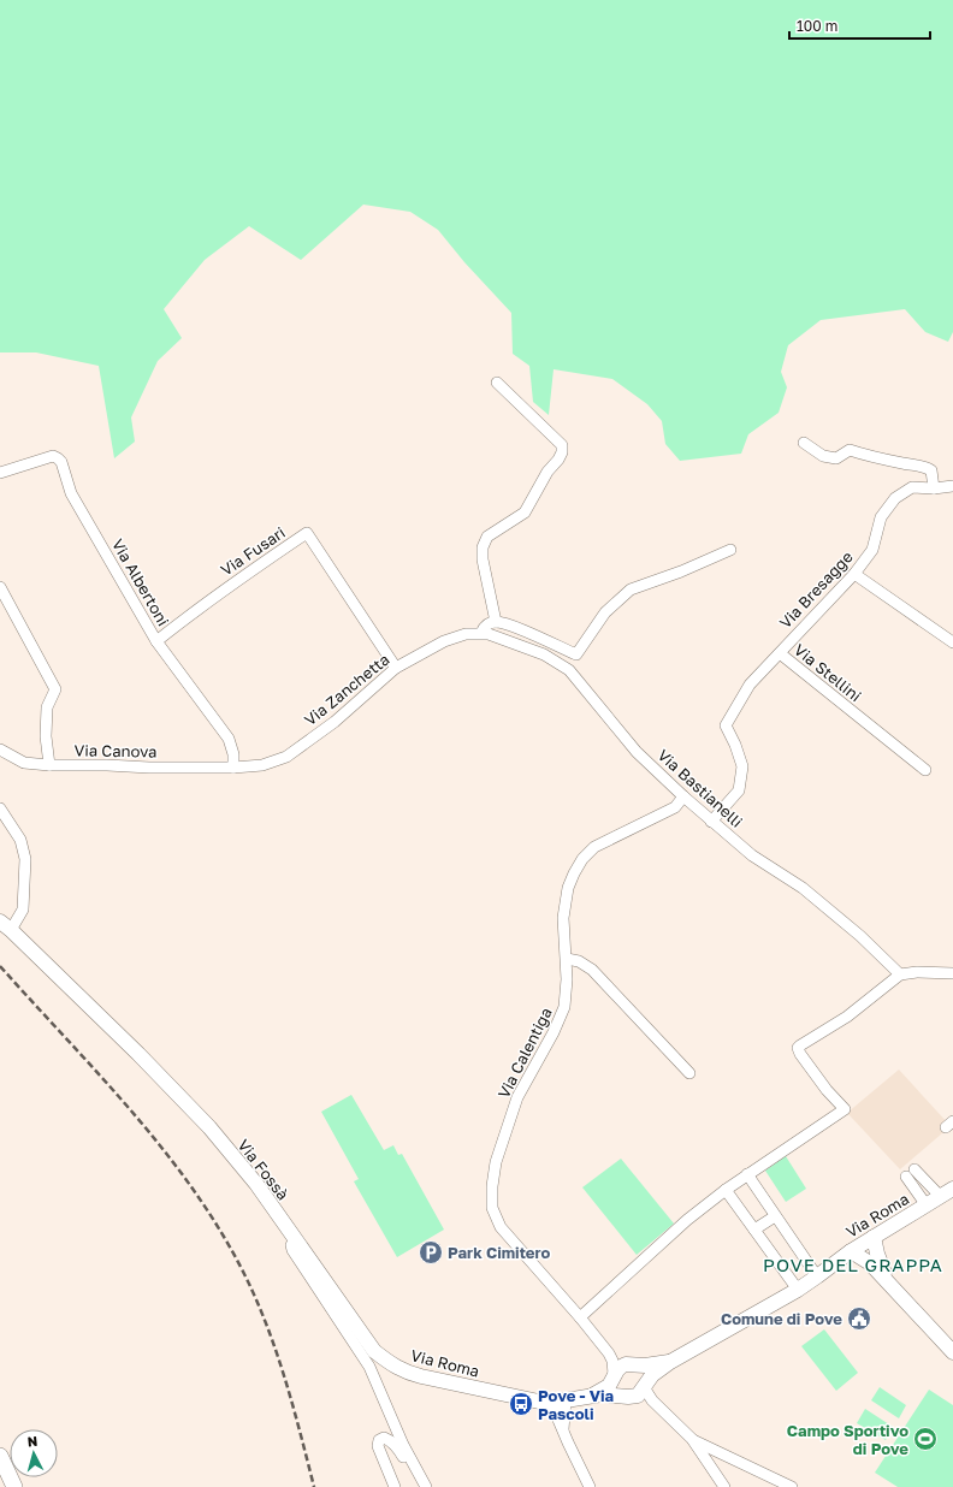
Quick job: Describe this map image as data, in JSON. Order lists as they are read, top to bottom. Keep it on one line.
{"streets":{"main road":["Via Fossà","Via Roma"],"street":["Via Fusari","Via Albertoni","Via Bresagge","Via Stellini","Via Zanchetta","Via Canova","Via Bastianelli","Via Calentiga"]},"crossings":[["Via Fusari","Via Albertoni"],["Via Fusari","Via Zanchetta"],["Via Albertoni","Via Zanchetta"],["Via Albertoni","Via Canova"],["Via Bresagge","Via Stellini"],["Via Stellini","Via Bastianelli"],["Via Zanchetta","Via Canova"],["Via Zanchetta","Via Bastianelli"],["Via Bastianelli","Via Calentiga"],["Via Fossà","Via Roma"]],"districts":["POVE DEL GRAPPA"],"places":{"parking":["Park Cimitero"],"public building":["Comune di Pove"],"bus stop":["Pove - Via Pascoli"],"sports":["Campo Sportivo di Pove"]},"scale_bar":"100 m","north":"top"}
